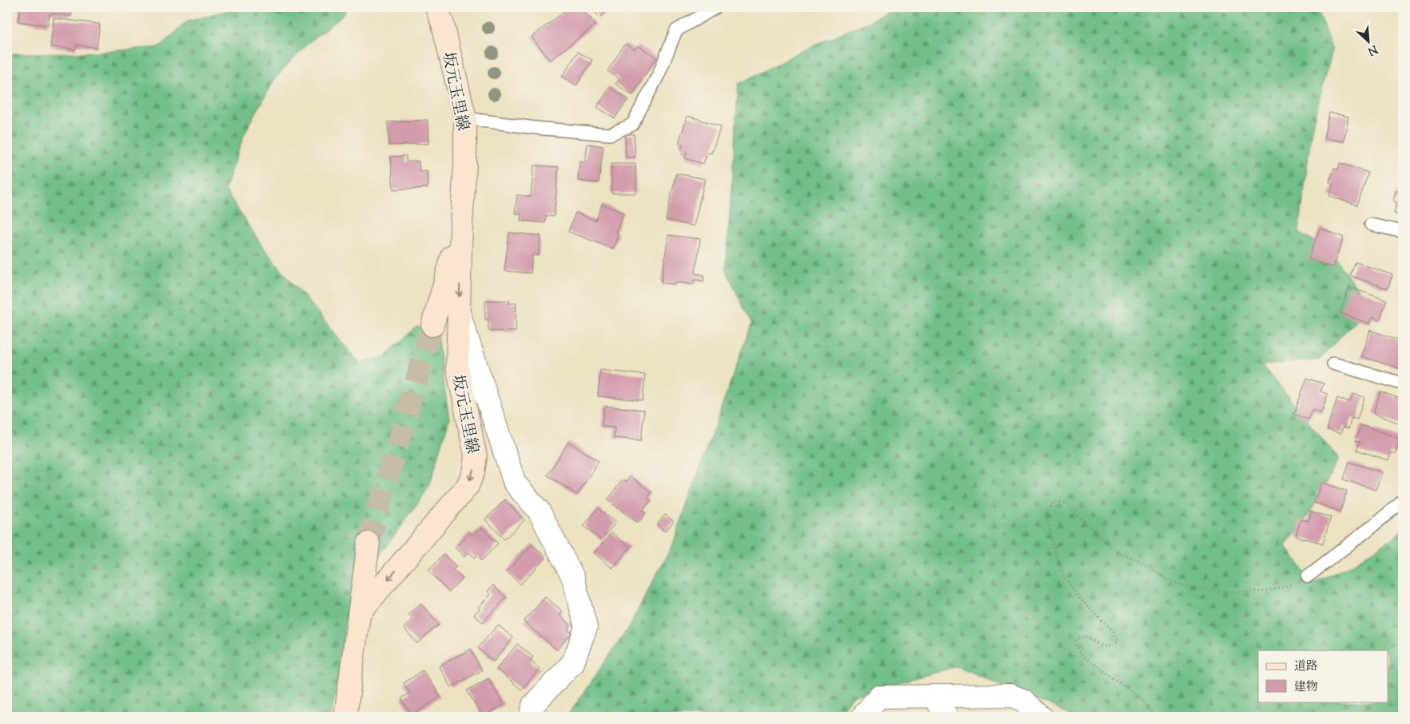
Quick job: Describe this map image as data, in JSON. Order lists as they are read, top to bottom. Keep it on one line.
{"streets":{"street":["坂元玉里線"]},"legend":["道路","建物"],"north":"bottom right"}
